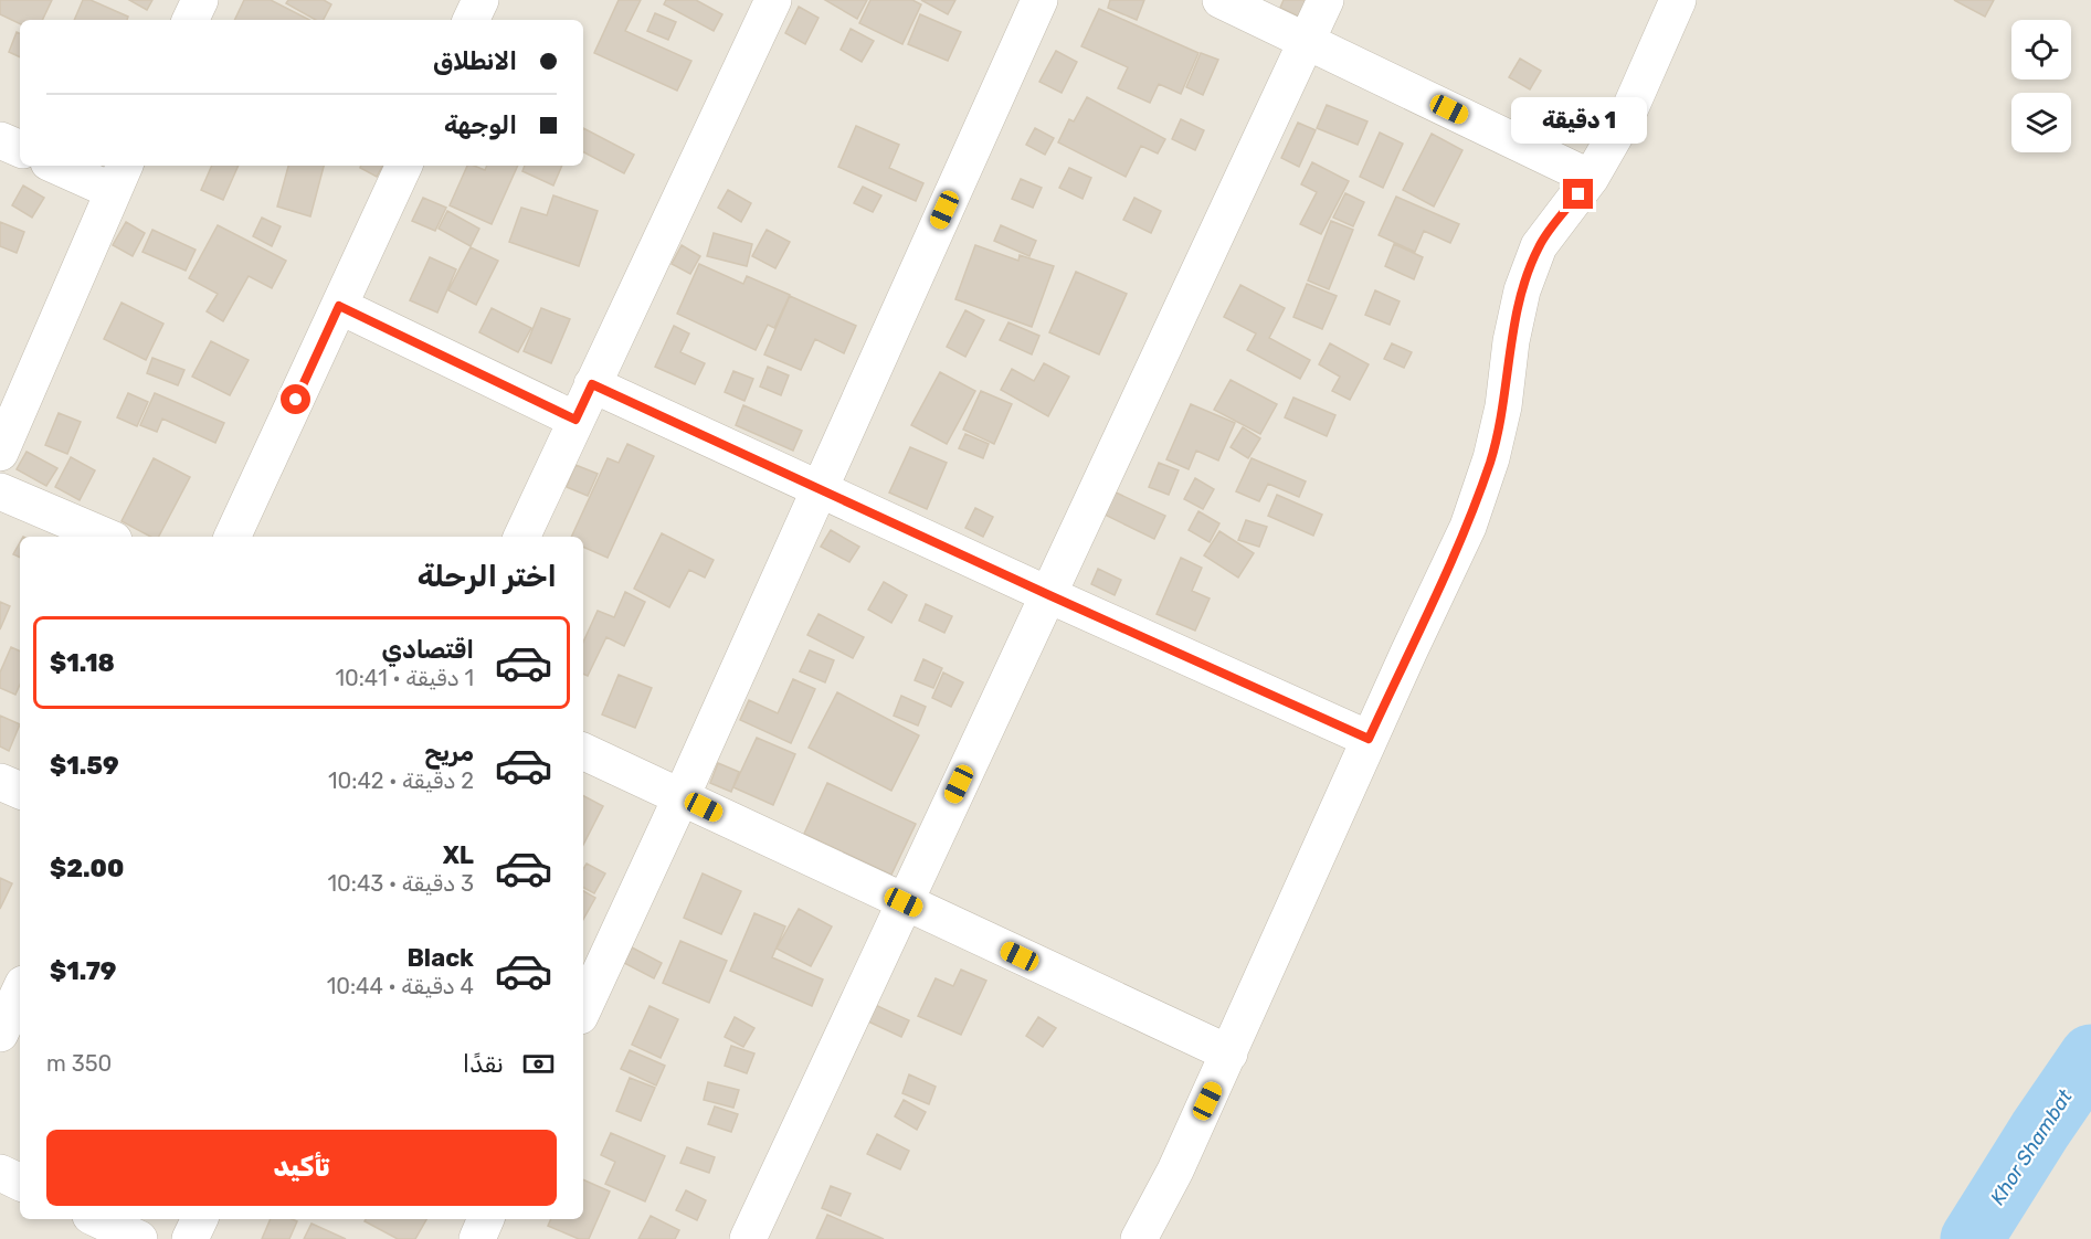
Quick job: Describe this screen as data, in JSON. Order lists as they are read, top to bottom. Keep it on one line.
{"water":["Khor Shambat"],"page":{"banner":["الانطلاق","الوجهة"],"bubble":"1 دقيقة","heading":"اختر الرحلة","list":[{"name":"اقتصادي","note":"1 دقيقة · 10:41","value":"$1.18"},{"name":"مريح","note":"2 دقيقة · 10:42","value":"$1.59"},{"name":"XL","note":"3 دقيقة · 10:43","value":"$2.00"},{"name":"Black","note":"4 دقيقة · 10:44","value":"$1.79"}],"pay":["نقدًا","350 m"],"buttons":"تأكيد"}}
